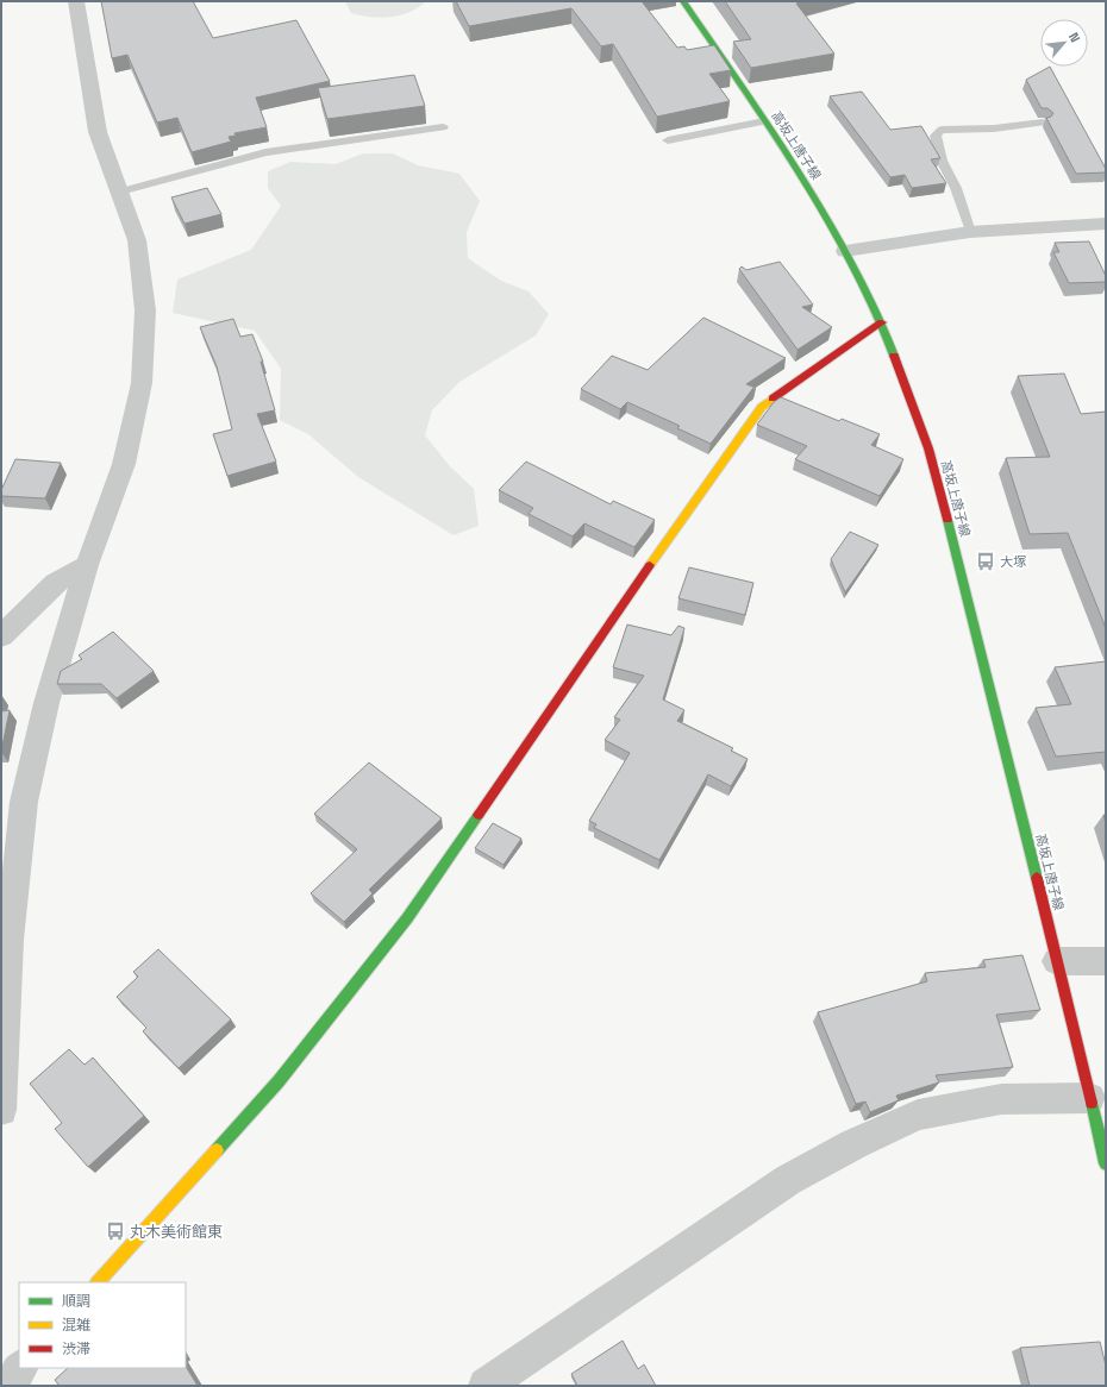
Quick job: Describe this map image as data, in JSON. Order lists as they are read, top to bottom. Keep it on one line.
{"streets":{"main road":["高坂上唐子線"]},"places":{"bus stop":["大塚","丸木美術館東"]},"legend":["順調","混雑","渋滞"],"north":"top right"}
